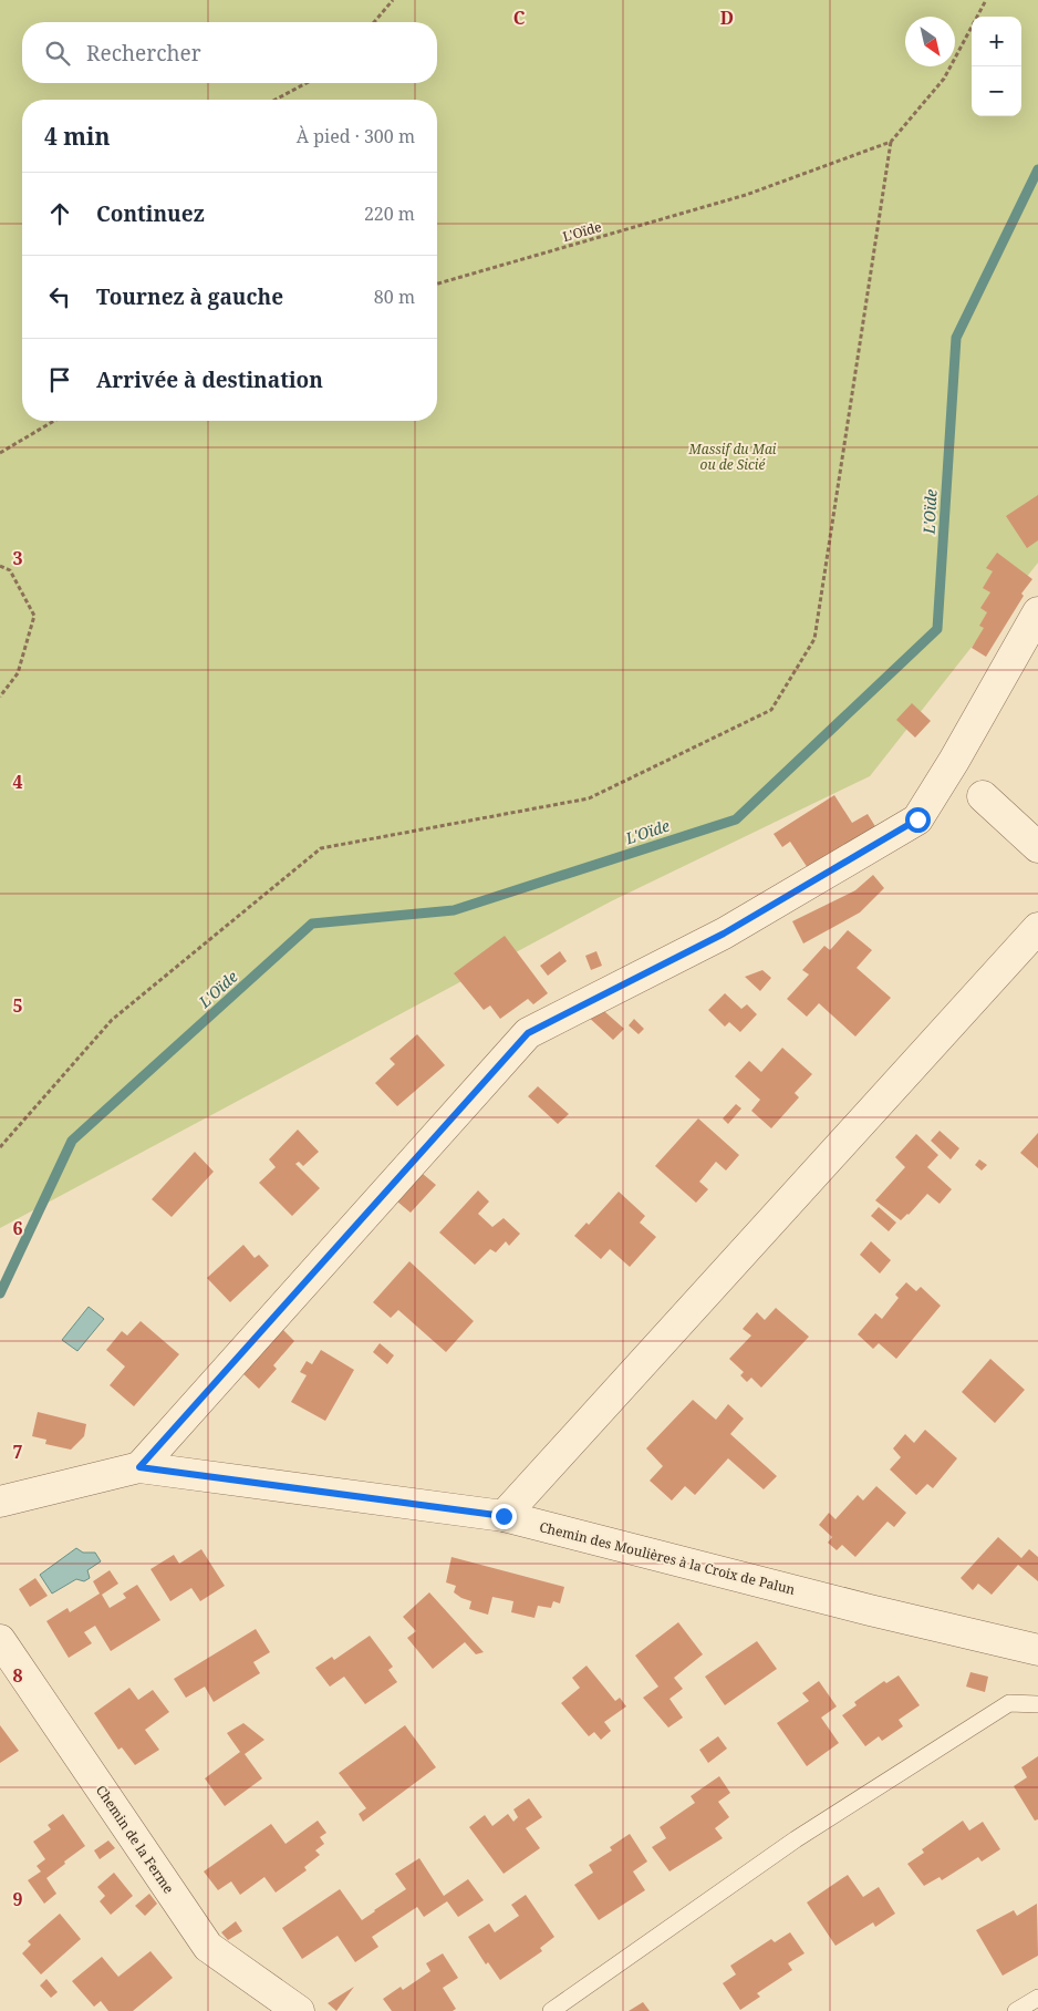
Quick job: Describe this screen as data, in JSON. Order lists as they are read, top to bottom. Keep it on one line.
{"streets":{"street":["Chemin des Moulières à la Croix de Palun","Chemin de la Ferme"],"path":["L'Oïde"]},"water":["L'Oïde"],"parks":["Massif du Mai ou de Sicié"],"north":"bottom right","page":{"map_buttons":["+","−"],"search":"Rechercher","heading":["4 min","À pied · 300 m"],"list":[["Continuez","220 m"],["Tournez à gauche","80 m"],"Arrivée à destination"]},"grid":{"columns":["C","D"],"rows":["3","4","5","6","7","8","9"]}}
